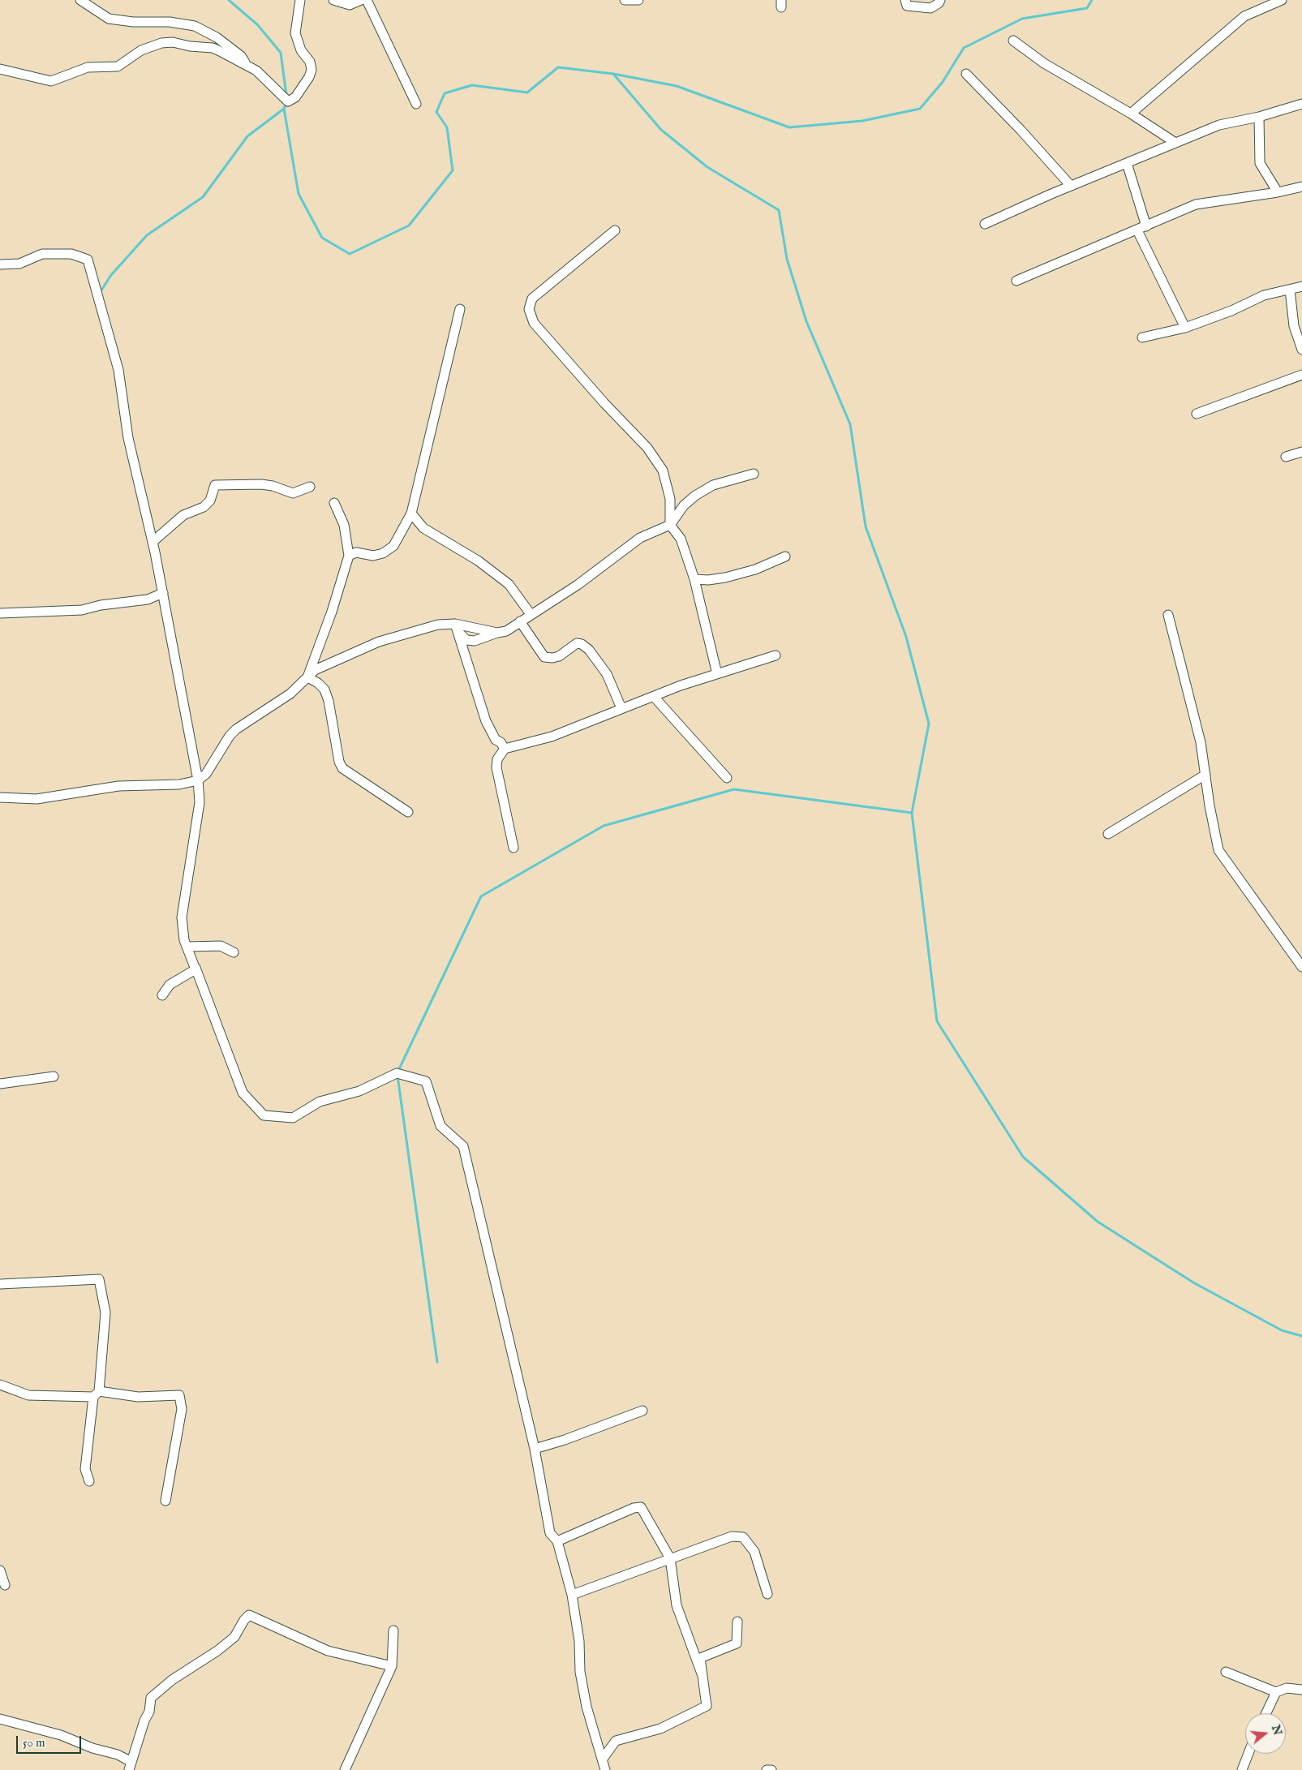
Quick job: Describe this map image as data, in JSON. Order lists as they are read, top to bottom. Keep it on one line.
{"scale_bar":"50 m","north":"right"}
